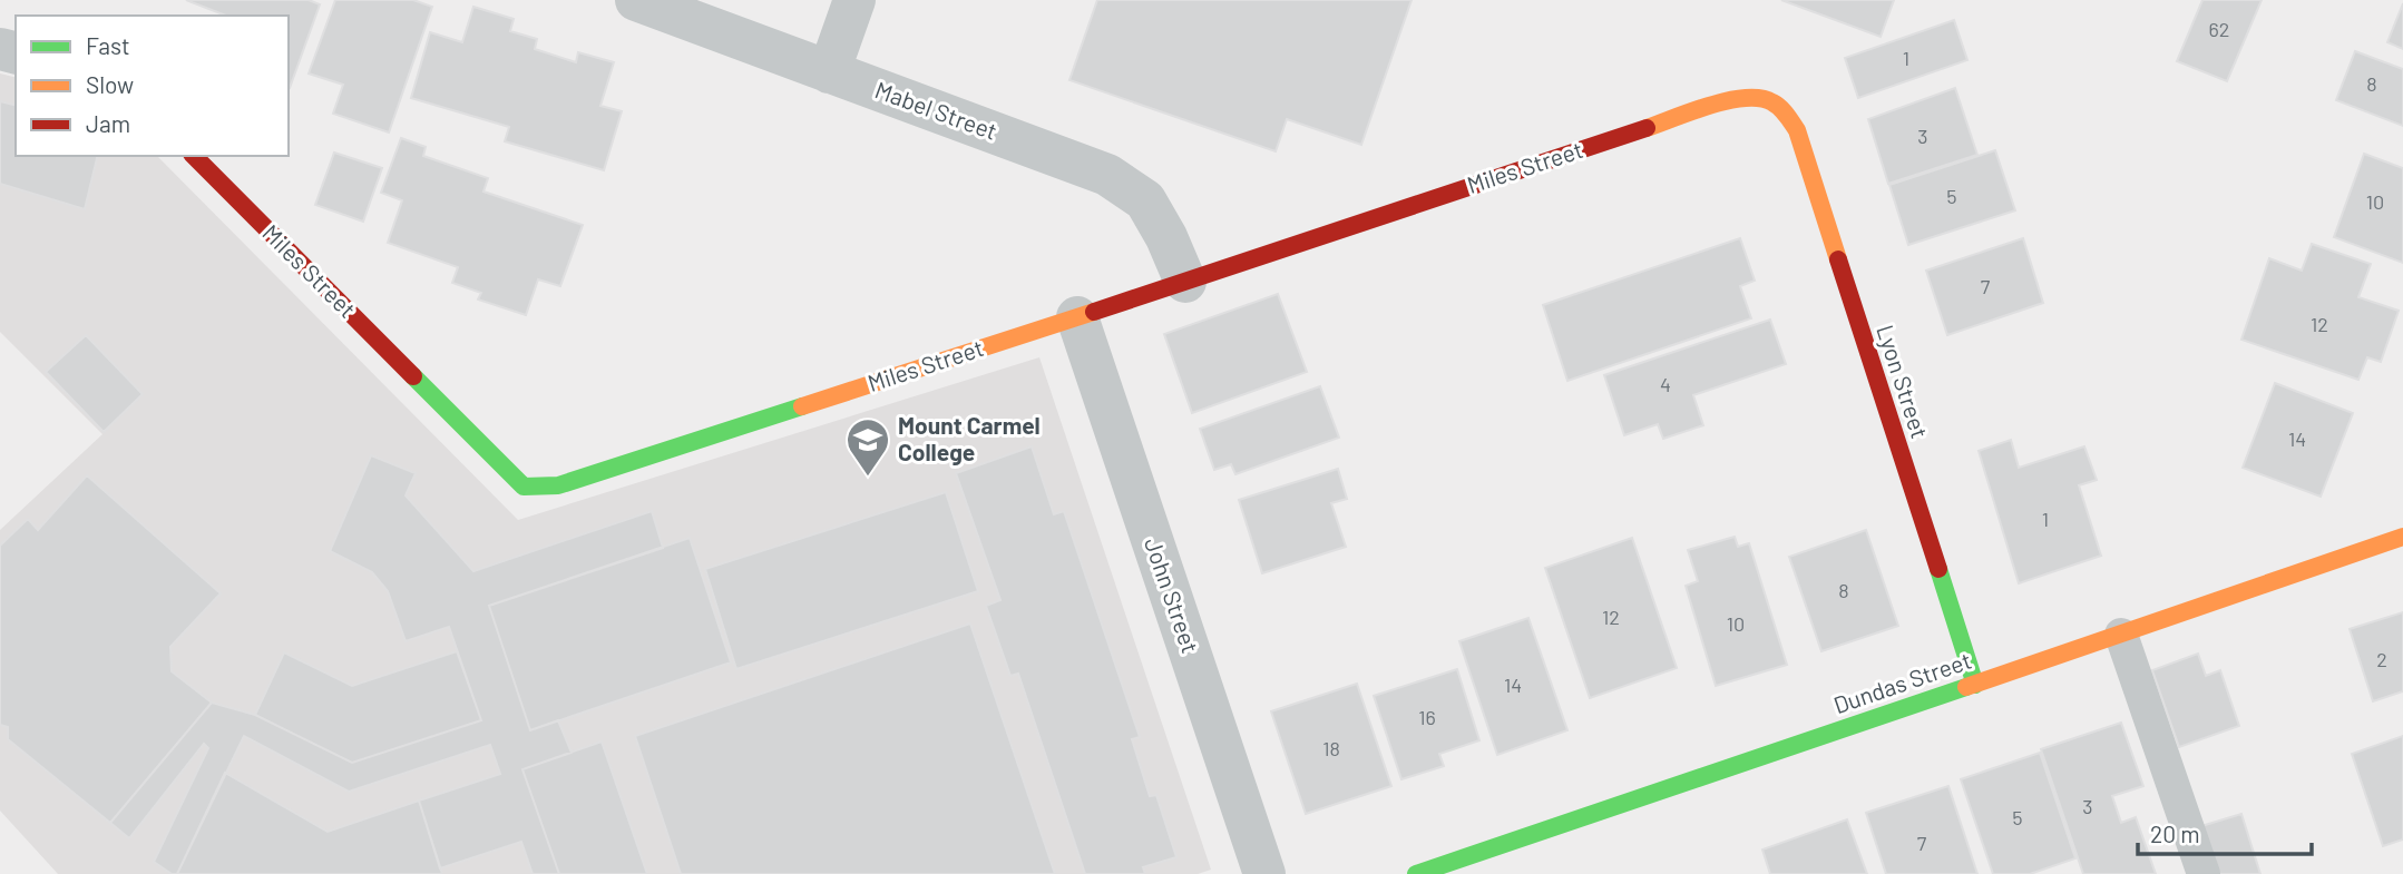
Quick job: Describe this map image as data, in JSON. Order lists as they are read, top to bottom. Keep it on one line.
{"streets":{"street":["Mabel Street","Miles Street","Lyon Street","John Street","Dundas Street"]},"crossings":[["Mabel Street","Miles Street"],["Miles Street","Lyon Street"],["Miles Street","John Street"],["Lyon Street","Dundas Street"]],"places":{"school or university":["Mount Carmel College"]},"house_numbers":["62","1","8","3","5","10","7","12","4","14","1","8","12","10","2","14","16","18","3","5","7"],"legend":["Fast","Slow","Jam"],"scale_bar":"20 m"}
